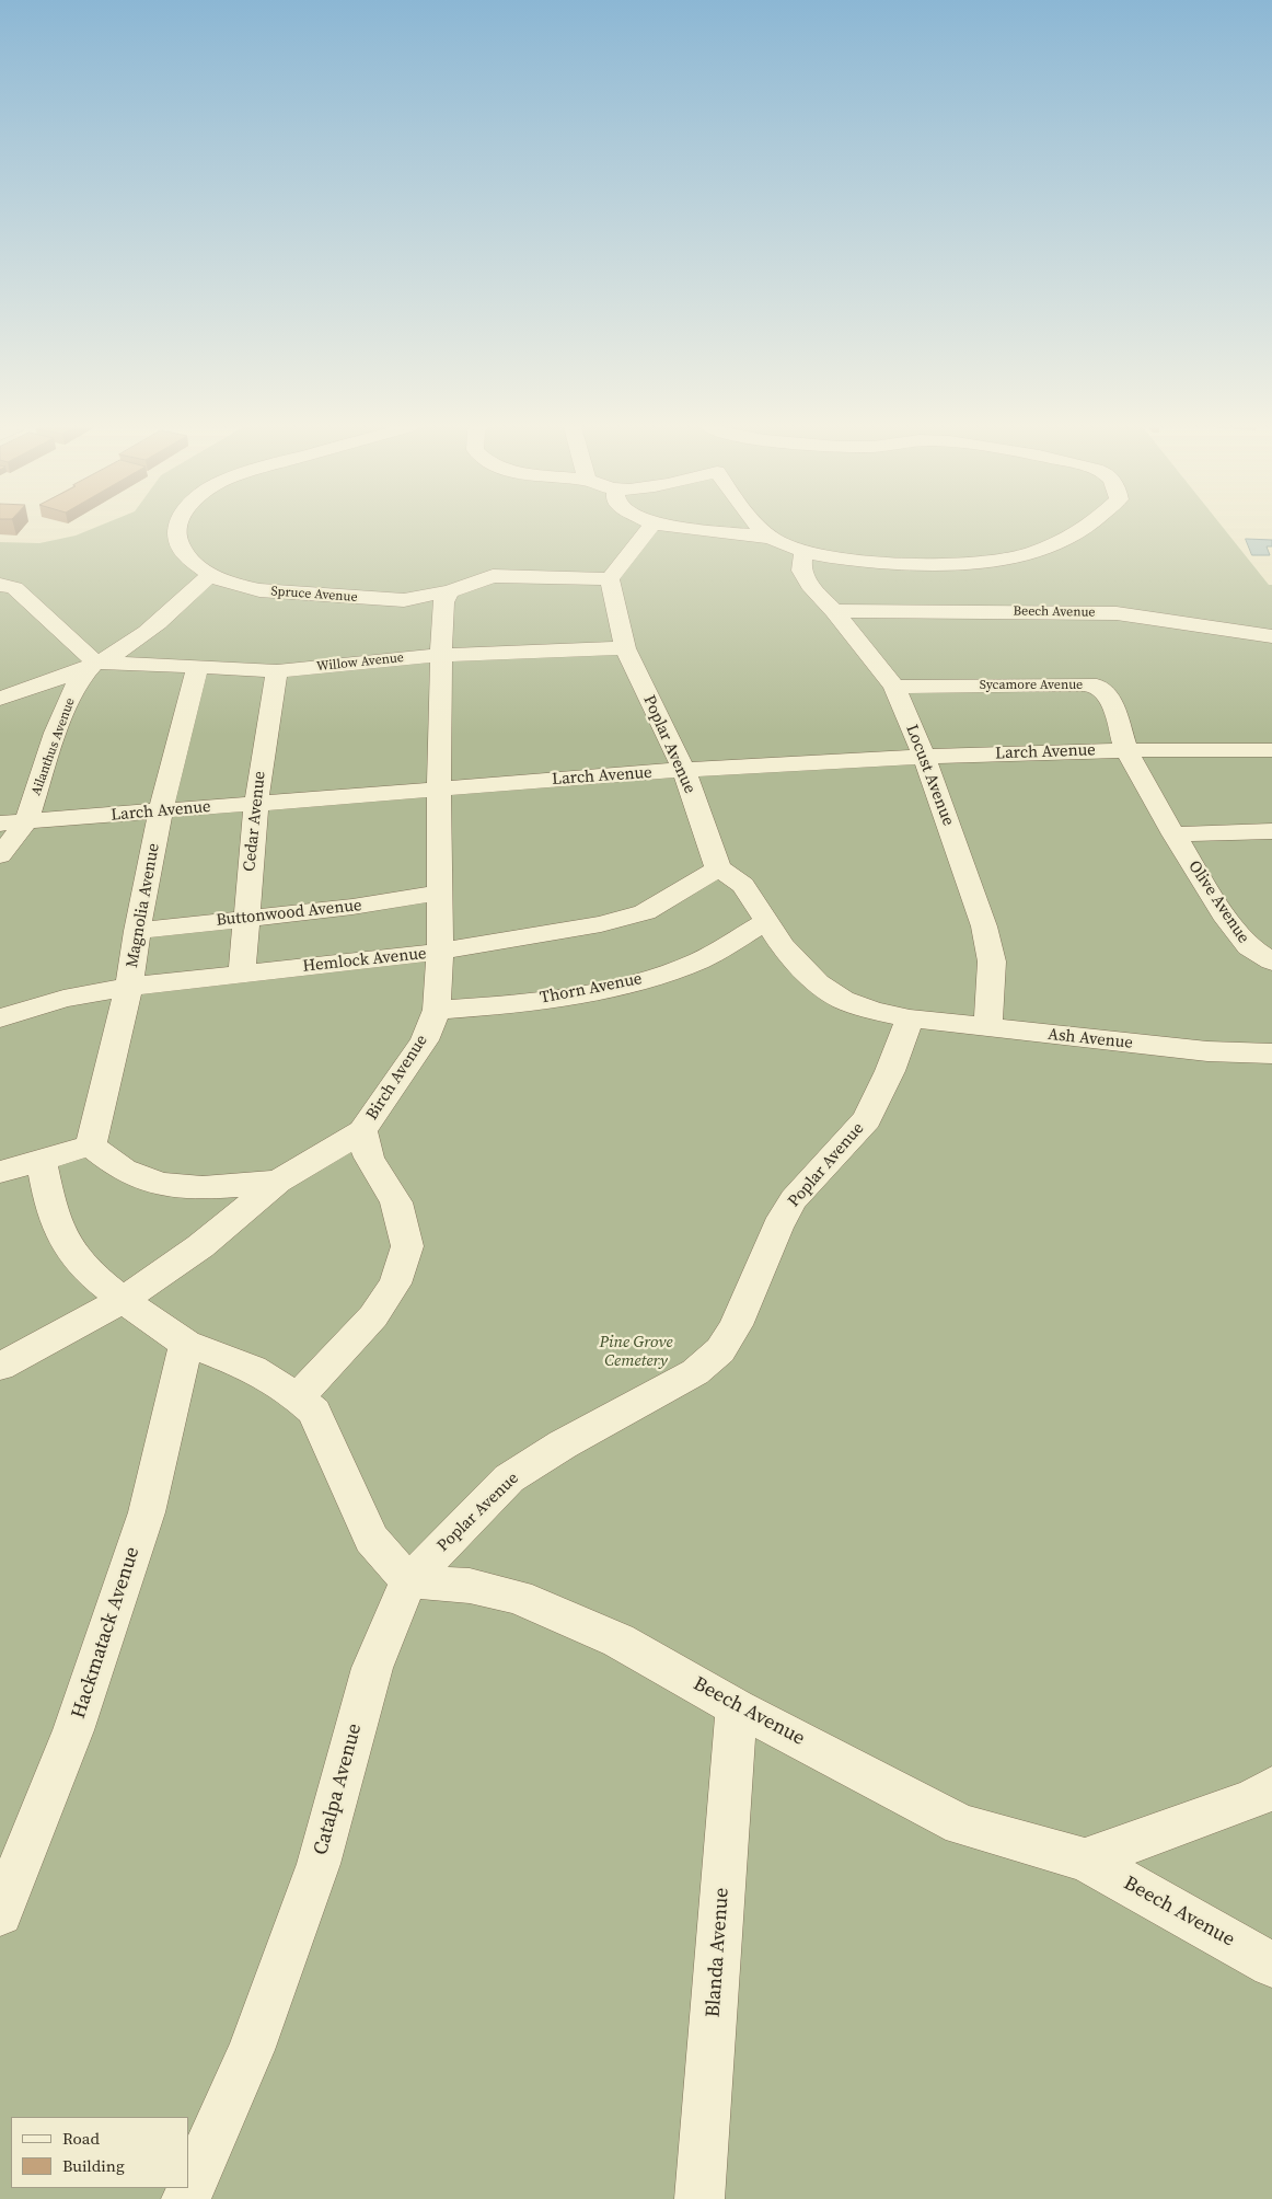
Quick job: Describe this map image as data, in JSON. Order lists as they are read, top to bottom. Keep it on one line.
{"streets":{"street":["Spruce Avenue","Beech Avenue","Willow Avenue","Sycamore Avenue","Poplar Avenue","Ailanthus Avenue","Larch Avenue","Locust Avenue","Cedar Avenue","Olive Avenue","Magnolia Avenue","Buttonwood Avenue","Hemlock Avenue","Thorn Avenue","Ash Avenue","Birch Avenue","Hackmatack Avenue","Catalpa Avenue","Blanda Avenue"]},"crossings":[["Spruce Avenue","Willow Avenue"],["Spruce Avenue","Poplar Avenue"],["Spruce Avenue","Birch Avenue"],["Beech Avenue","Poplar Avenue"],["Beech Avenue","Locust Avenue"],["Beech Avenue","Catalpa Avenue"],["Beech Avenue","Blanda Avenue"],["Willow Avenue","Poplar Avenue"],["Willow Avenue","Ailanthus Avenue"],["Willow Avenue","Cedar Avenue"],["Willow Avenue","Magnolia Avenue"],["Willow Avenue","Birch Avenue"],["Sycamore Avenue","Larch Avenue"],["Sycamore Avenue","Locust Avenue"],["Sycamore Avenue","Olive Avenue"],["Poplar Avenue","Larch Avenue"],["Poplar Avenue","Hemlock Avenue"],["Poplar Avenue","Ash Avenue"],["Poplar Avenue","Catalpa Avenue"],["Ailanthus Avenue","Larch Avenue"],["Larch Avenue","Locust Avenue"],["Larch Avenue","Cedar Avenue"],["Larch Avenue","Magnolia Avenue"],["Larch Avenue","Birch Avenue"],["Locust Avenue","Ash Avenue"],["Cedar Avenue","Buttonwood Avenue"],["Cedar Avenue","Hemlock Avenue"],["Magnolia Avenue","Buttonwood Avenue"],["Magnolia Avenue","Hemlock Avenue"],["Buttonwood Avenue","Birch Avenue"],["Hemlock Avenue","Birch Avenue"],["Thorn Avenue","Birch Avenue"]],"parks":["Pine Grove Cemetery"],"legend":["Road","Building"]}
